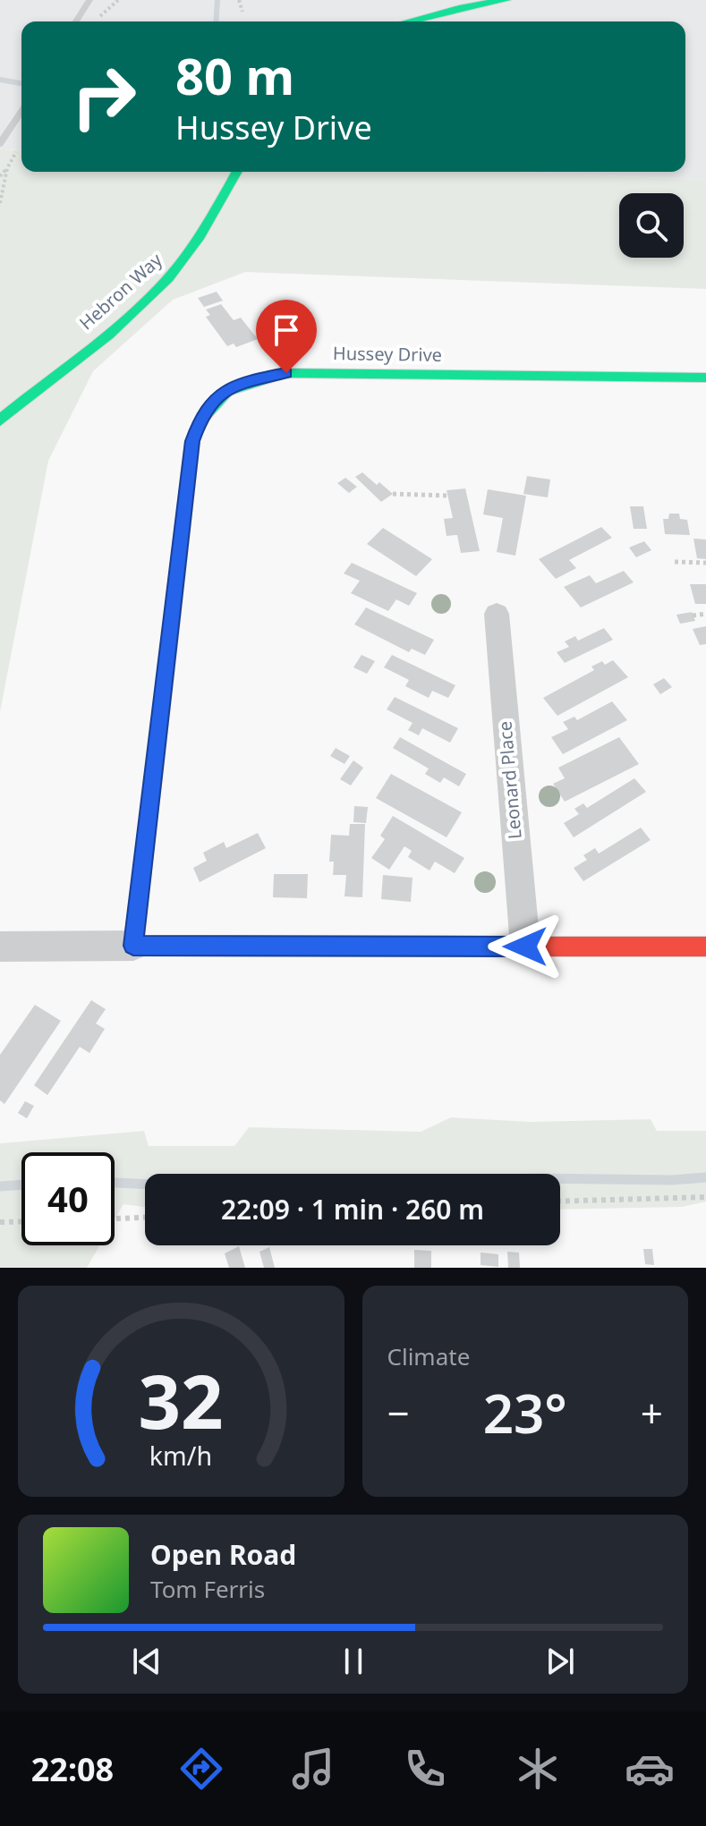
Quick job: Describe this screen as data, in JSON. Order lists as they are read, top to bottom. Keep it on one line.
{"streets":{"street":["Hebron Way","Hussey Drive","Leonard Place"]},"page":{"turn":["80 m","Hussey Drive"],"limit":"40","trip":"22:09 · 1 min · 260 m","tile":"Climate","heat":["−","23°","+"],"song":["Open Road","Tom Ferris"],"tabs":"22:08","gauge":["32","km/h"]}}
